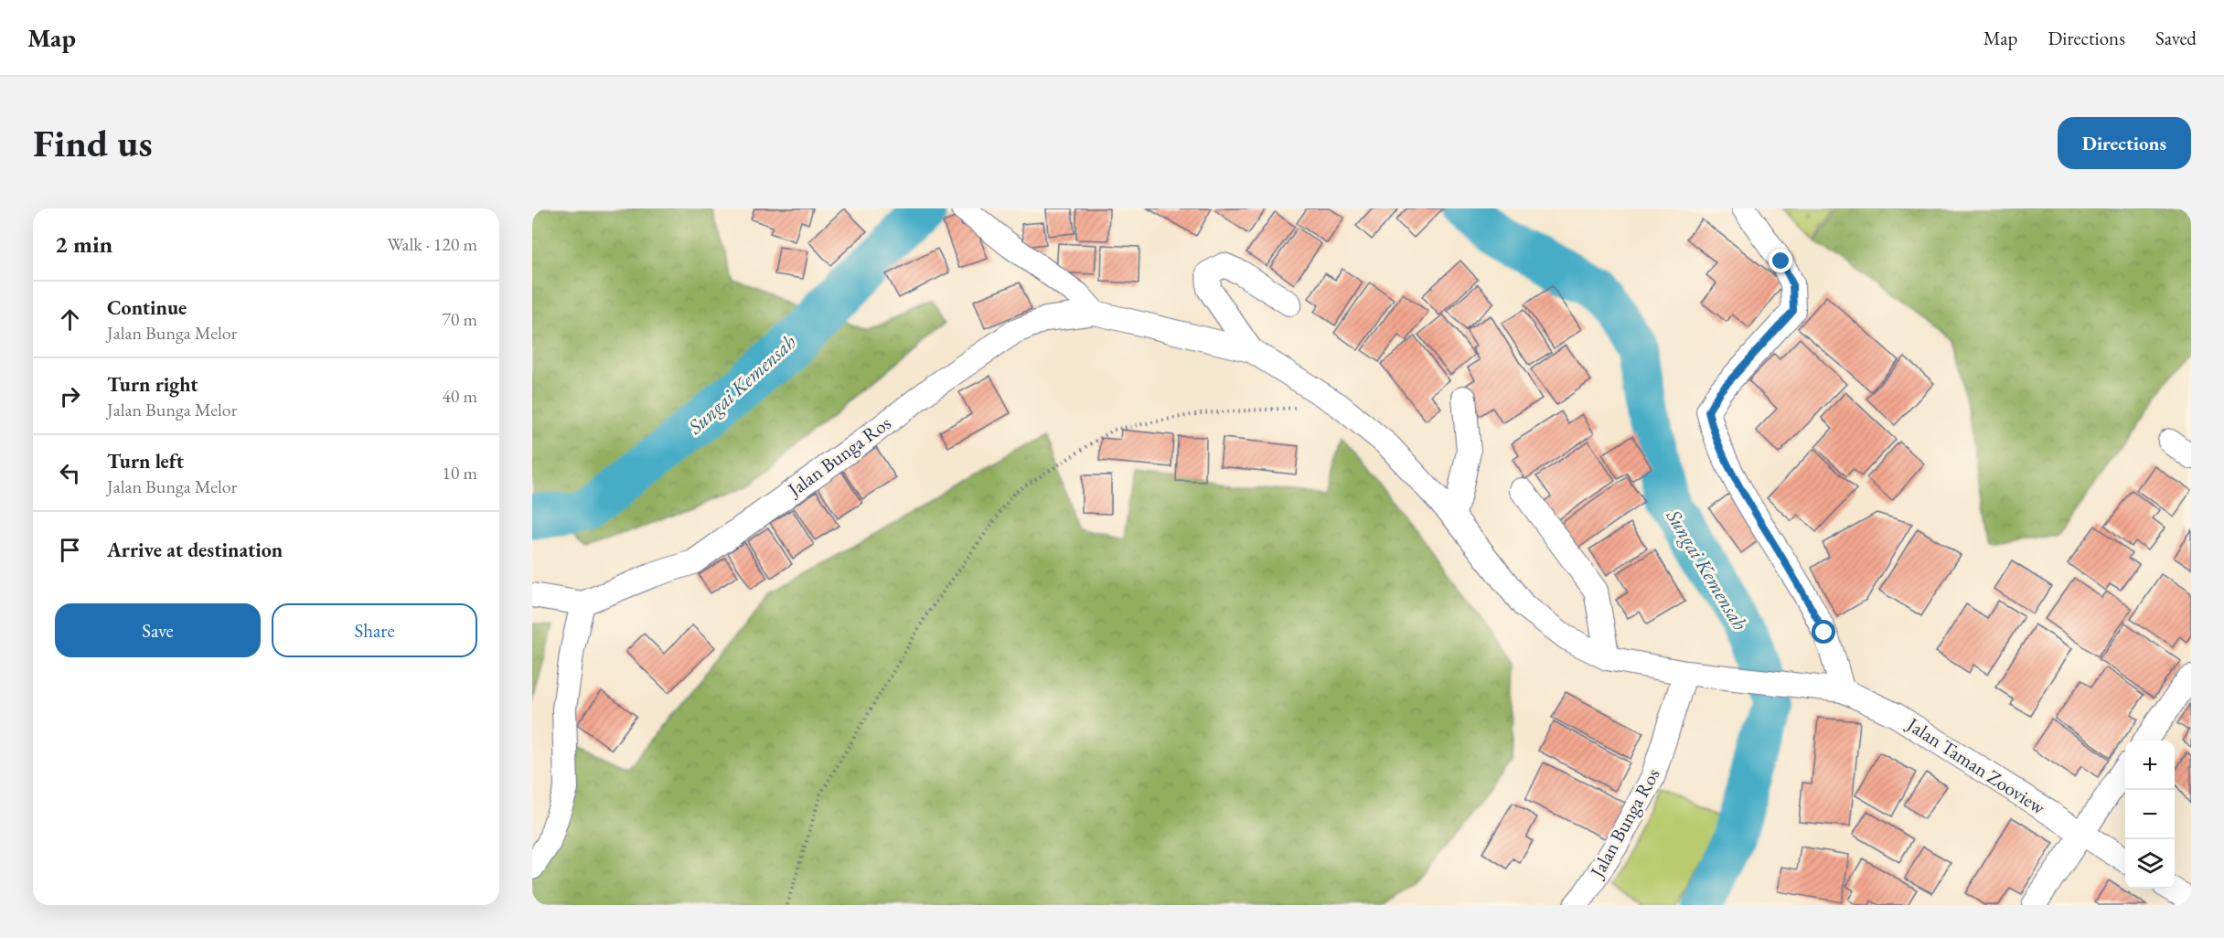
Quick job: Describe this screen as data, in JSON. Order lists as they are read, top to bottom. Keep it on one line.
{"streets":{"street":["Jalan Bunga Ros","Jalan Taman Zooview"]},"crossings":[["Jalan Bunga Ros","Jalan Taman Zooview"]],"water":["Sungai Kemensah"],"page":{"header":"Map","nav":["Map","Directions","Saved"],"buttons":["Directions",["Save","Share"]],"title":"Find us","heading":["2 min","Walk · 120 m"],"list":[["Continue","Jalan Bunga Melor","70 m"],["Turn right","Jalan Bunga Melor","40 m"],["Turn left","Jalan Bunga Melor","10 m"],"Arrive at destination"],"map_buttons":["+","−"]}}
